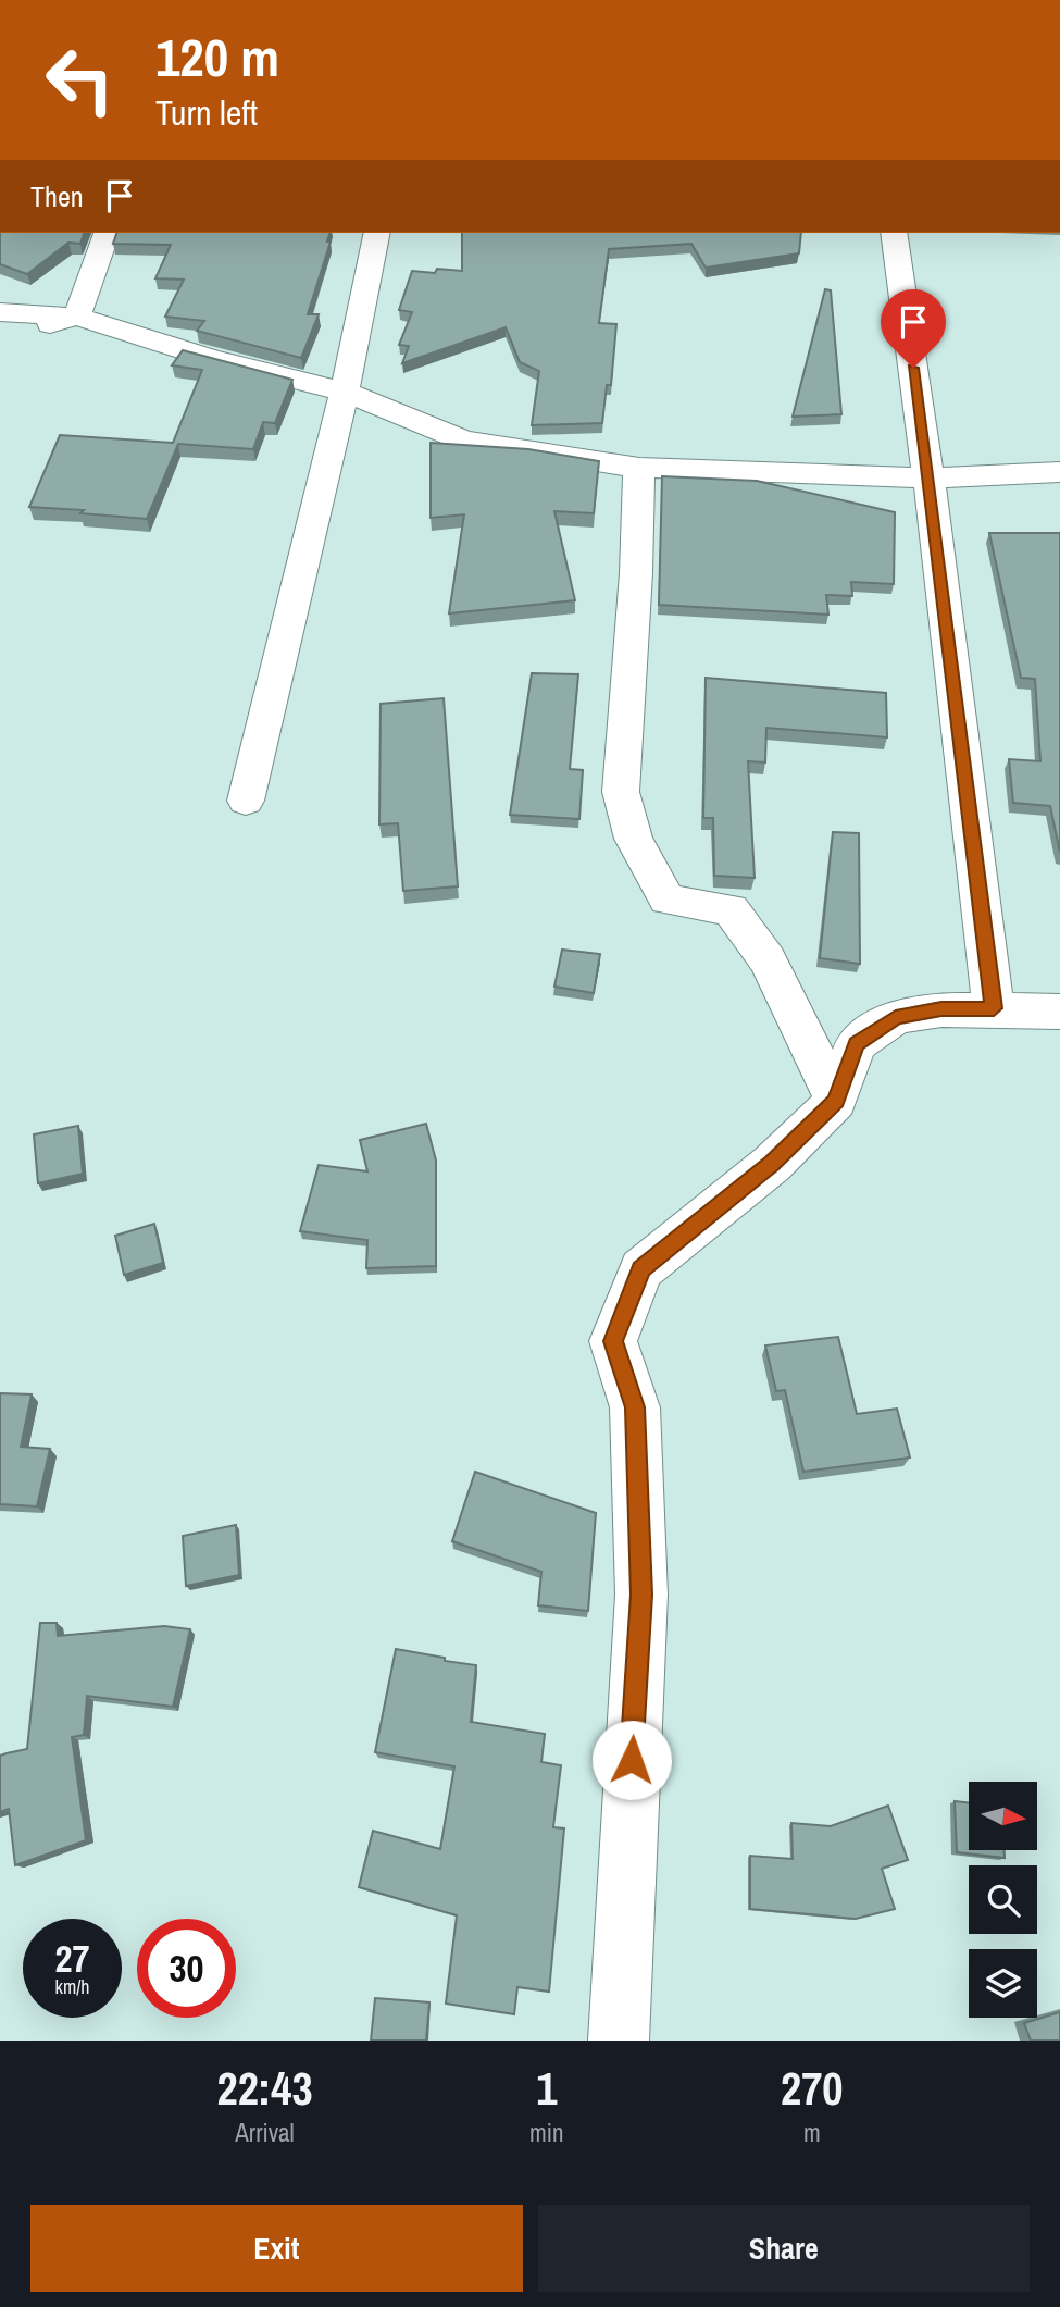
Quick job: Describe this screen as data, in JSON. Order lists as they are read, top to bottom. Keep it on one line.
{"north":"right","page":{"turn":["120 m","Turn left"],"then":"Then","speed":"27 km/h","limit":"30","eta":["22:43","Arrival","1","min","270","m"],"buttons":["Exit","Share"]}}
